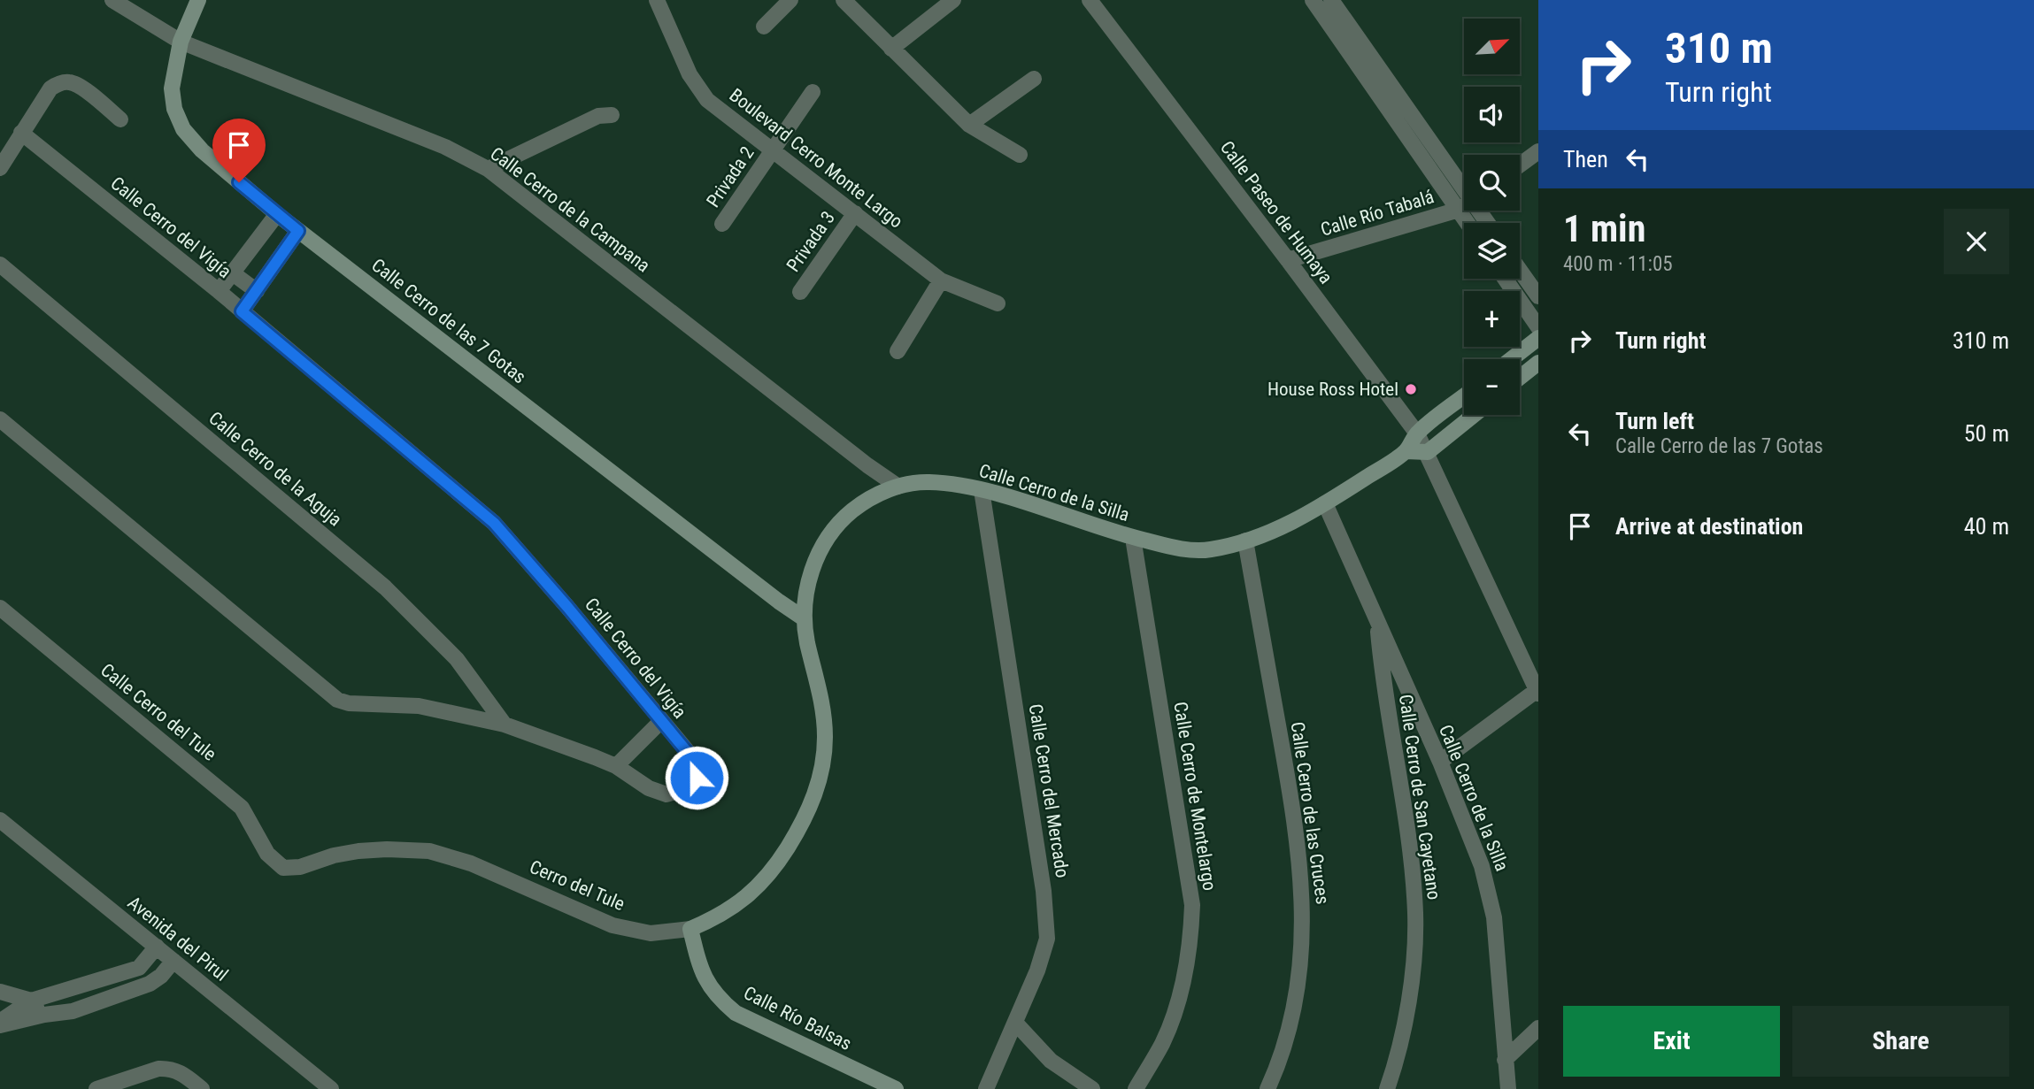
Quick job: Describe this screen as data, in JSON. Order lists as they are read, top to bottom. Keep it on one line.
{"streets":{"street":["Boulevard Cerro Monte Largo","Privada 2","Calle Cerro de la Campana","Calle Paseo de Humaya","Calle Río Tabalá","Calle Cerro del Vigía","Privada 3","Calle Cerro de las 7 Gotas","Calle Cerro de la Aguja","Calle Cerro de la Silla","Calle Cerro del Tule","Calle Cerro del Mercado","Calle Cerro de Montelargo","Calle Cerro de San Cayetano","Calle Cerro de las Cruces","Cerro del Tule","Avenida del Pirul","Calle Río Balsas"]},"crossings":[["Boulevard Cerro Monte Largo","Privada 2"],["Boulevard Cerro Monte Largo","Privada 3"],["Calle Cerro de la Campana","Calle Cerro de las 7 Gotas"],["Calle Cerro de la Campana","Calle Cerro de la Silla"],["Calle Paseo de Humaya","Calle Río Tabalá"],["Calle Cerro del Vigía","Calle Cerro de la Aguja"],["Calle Cerro de las 7 Gotas","Calle Cerro de la Silla"],["Calle Cerro de las 7 Gotas","Cerro del Tule"],["Calle Cerro de la Silla","Calle Cerro del Mercado"],["Calle Cerro de la Silla","Calle Cerro de Montelargo"],["Calle Cerro de la Silla","Calle Cerro de San Cayetano"],["Calle Cerro de la Silla","Calle Cerro de las Cruces"],["Calle Cerro de la Silla","Cerro del Tule"],["Calle Cerro del Tule","Cerro del Tule"],["Cerro del Tule","Calle Río Balsas"]],"places":["House Ross Hotel"],"north":"top right","page":{"turn":["310 m","Turn right"],"map_buttons":["+","−"],"then":"Then","heading":["1 min","400 m · 11:05"],"list":[{"name":"Turn right","value":"310 m"},{"name":"Turn left","note":"Calle Cerro de las 7 Gotas","value":"50 m"},{"name":"Arrive at destination","value":"40 m"}],"buttons":["Exit","Share"]}}
